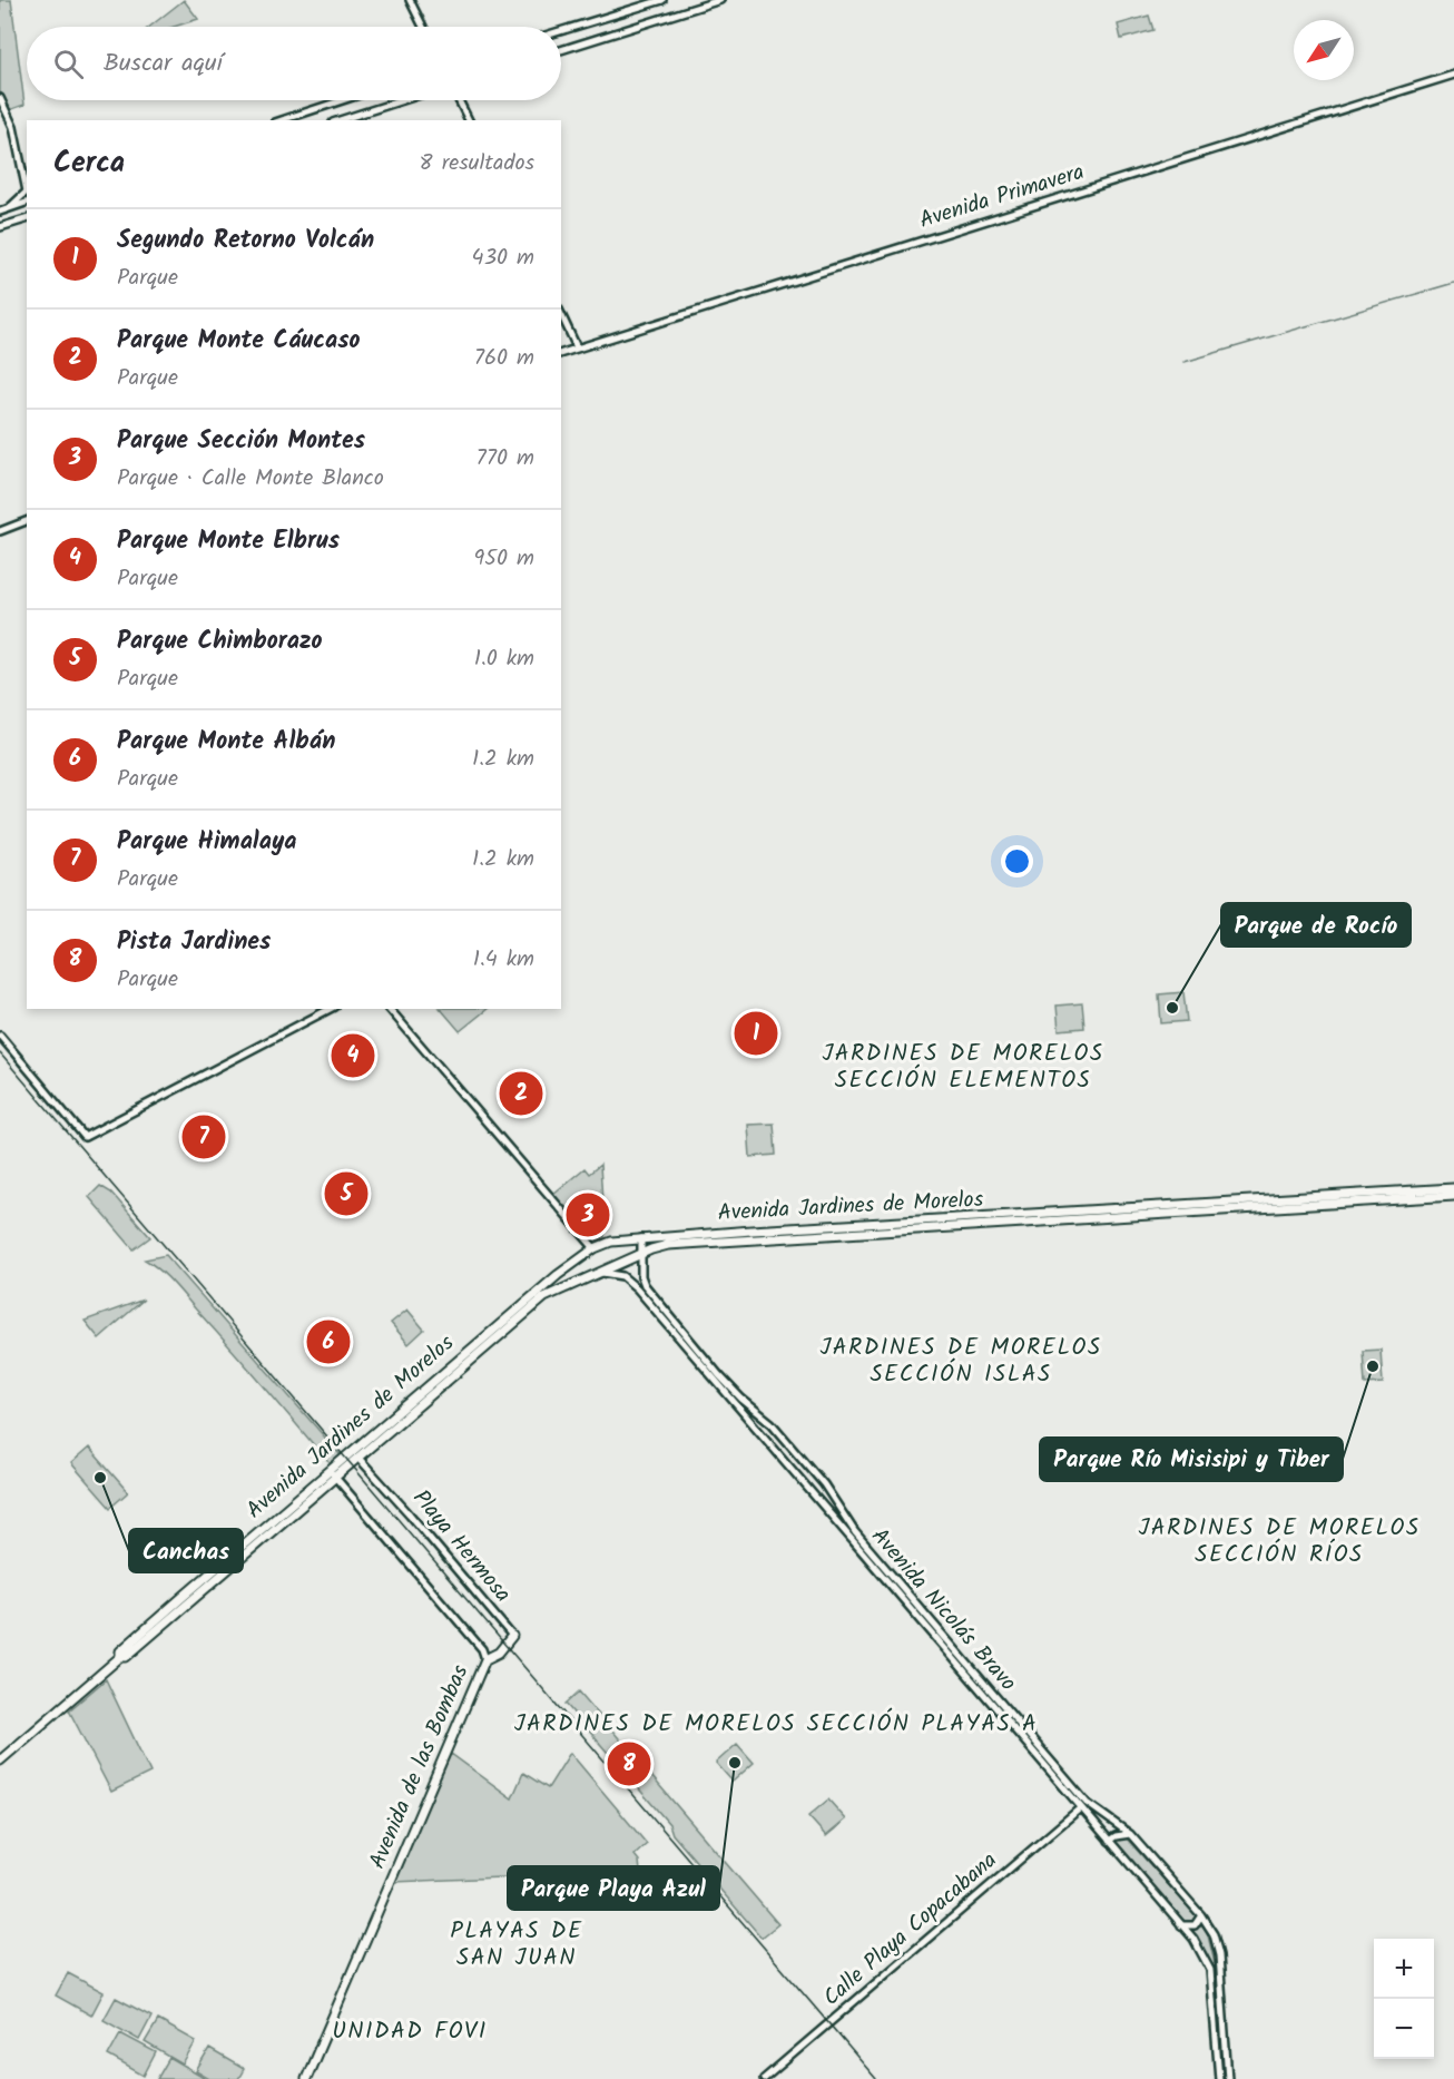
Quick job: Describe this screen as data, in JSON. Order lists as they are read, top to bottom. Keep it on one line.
{"streets":{"main road":["Avenida Jardines de Morelos","Playa Hermosa","Avenida de las Bombas"],"street":["Avenida Primavera","Avenida Nicolás Bravo","Calle Playa Copacabana"]},"crossings":[["Avenida Jardines de Morelos","Playa Hermosa"],["Avenida Jardines de Morelos","Avenida Nicolás Bravo"],["Avenida Jardines de Morelos","Avenida de las Bombas"],["Playa Hermosa","Avenida de las Bombas"],["Avenida Nicolás Bravo","Calle Playa Copacabana"]],"districts":["JARDINES DE MORELOS SECCIÓN ELEMENTOS","JARDINES DE MORELOS SECCIÓN ISLAS","JARDINES DE MORELOS SECCIÓN RÍOS","JARDINES DE MORELOS SECCIÓN PLAYAS A","PLAYAS DE SAN JUAN","UNIDAD FOVI"],"places":["Parque de Rocío","Parque Río Misisipi y Tiber","Canchas","Parque Playa Azul"],"north":"bottom left","page":{"search":"Buscar aquí","heading":["Cerca","8 resultados"],"list":[{"mark":"1","name":"Segundo Retorno Volcán","note":"Parque","value":"430 m"},{"mark":"2","name":"Parque Monte Cáucaso","note":"Parque","value":"760 m"},{"mark":"3","name":"Parque Sección Montes","note":"Parque · Calle Monte Blanco","value":"770 m"},{"mark":"4","name":"Parque Monte Elbrus","note":"Parque","value":"950 m"},{"mark":"5","name":"Parque Chimborazo","note":"Parque","value":"1.0 km"},{"mark":"6","name":"Parque Monte Albán","note":"Parque","value":"1.2 km"},{"mark":"7","name":"Parque Himalaya","note":"Parque","value":"1.2 km"},{"mark":"8","name":"Pista Jardines","note":"Parque","value":"1.4 km"}],"pins":["1","4","2","7","5","3","6","8"],"map_buttons":["+","−"]}}
